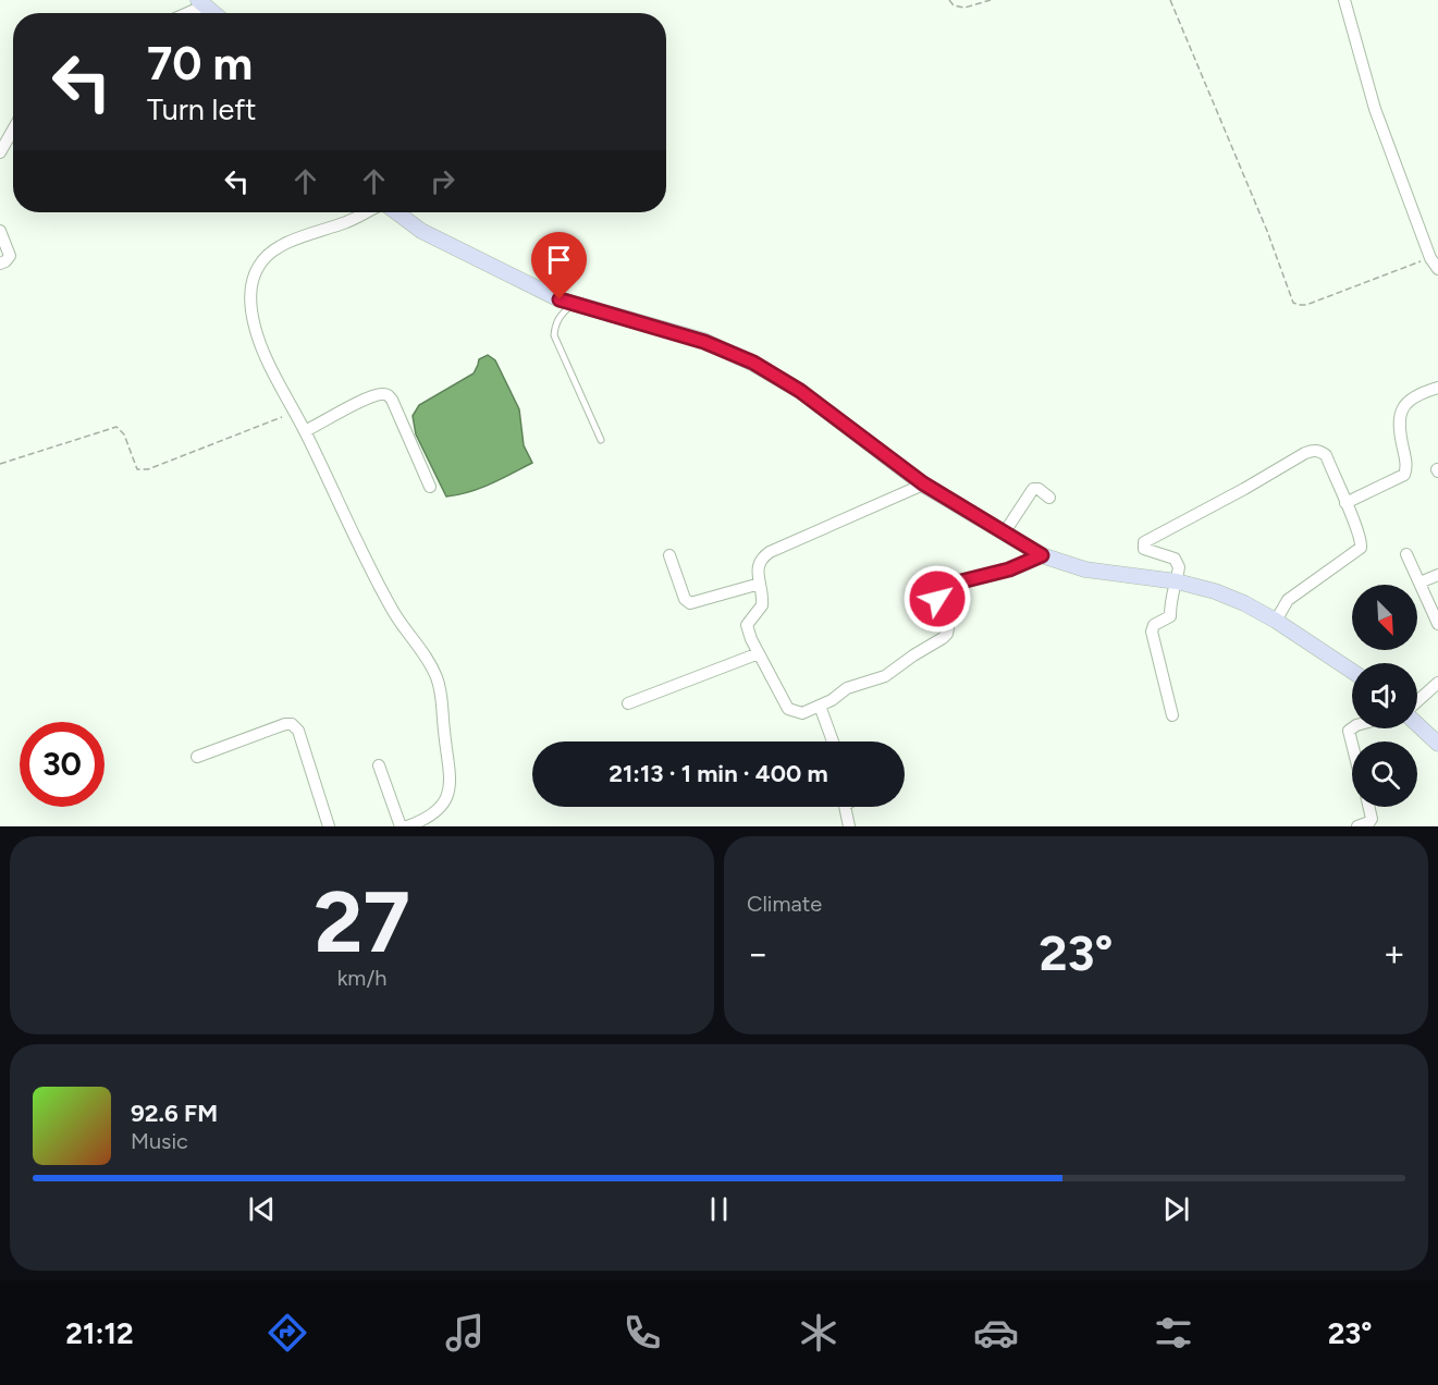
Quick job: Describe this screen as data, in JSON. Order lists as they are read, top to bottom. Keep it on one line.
{"north":"bottom right","page":{"turn":["70 m","Turn left"],"limit":"30","trip":"21:13 · 1 min · 400 m","tile":[["27","km/h"],"Climate"],"heat":["−","23°","+"],"song":["92.6 FM","Music"],"tabs":["21:12","23°"]}}
